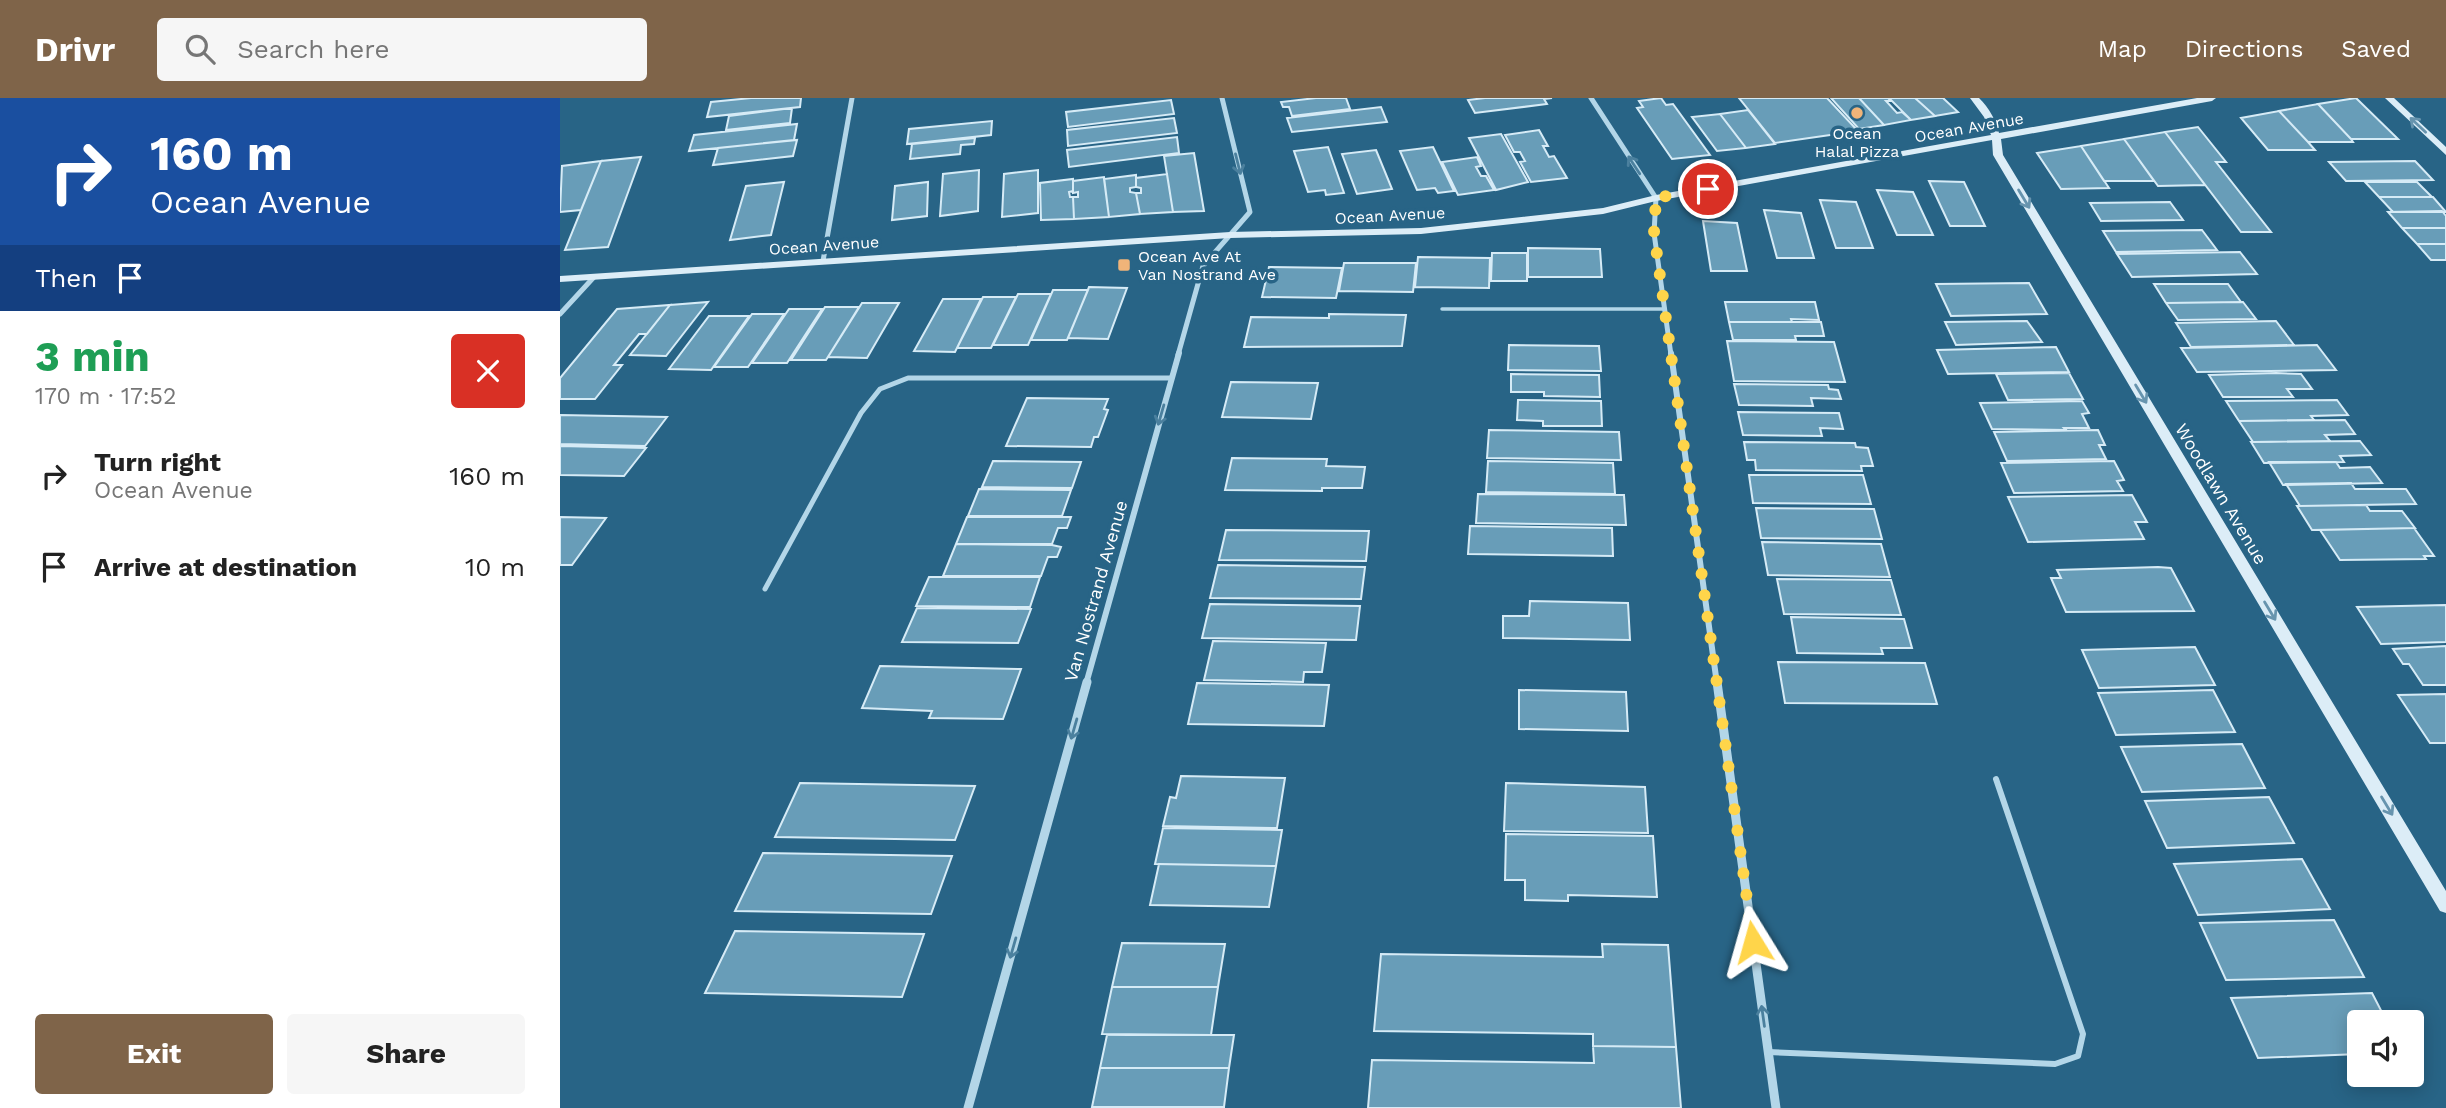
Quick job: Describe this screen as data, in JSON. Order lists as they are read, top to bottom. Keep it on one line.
{"streets":{"street":["Ocean Avenue","Woodlawn Avenue","Van Nostrand Avenue"]},"crossings":[["Ocean Avenue","Woodlawn Avenue"],["Ocean Avenue","Van Nostrand Avenue"]],"one_way":["Woodlawn Avenue","Van Nostrand Avenue"],"places":{"other":["Ocean Halal Pizza"],"transit":["Ocean Ave At Van Nostrand Ave"]},"page":{"header":"Drivr","search":"Search here","nav":["Map","Directions","Saved"],"turn":["160 m","Ocean Avenue"],"then":"Then","heading":["3 min","170 m · 17:52"],"list":[{"name":"Turn right","note":"Ocean Avenue","value":"160 m"},{"name":"Arrive at destination","value":"10 m"}],"buttons":["Exit","Share"]}}
